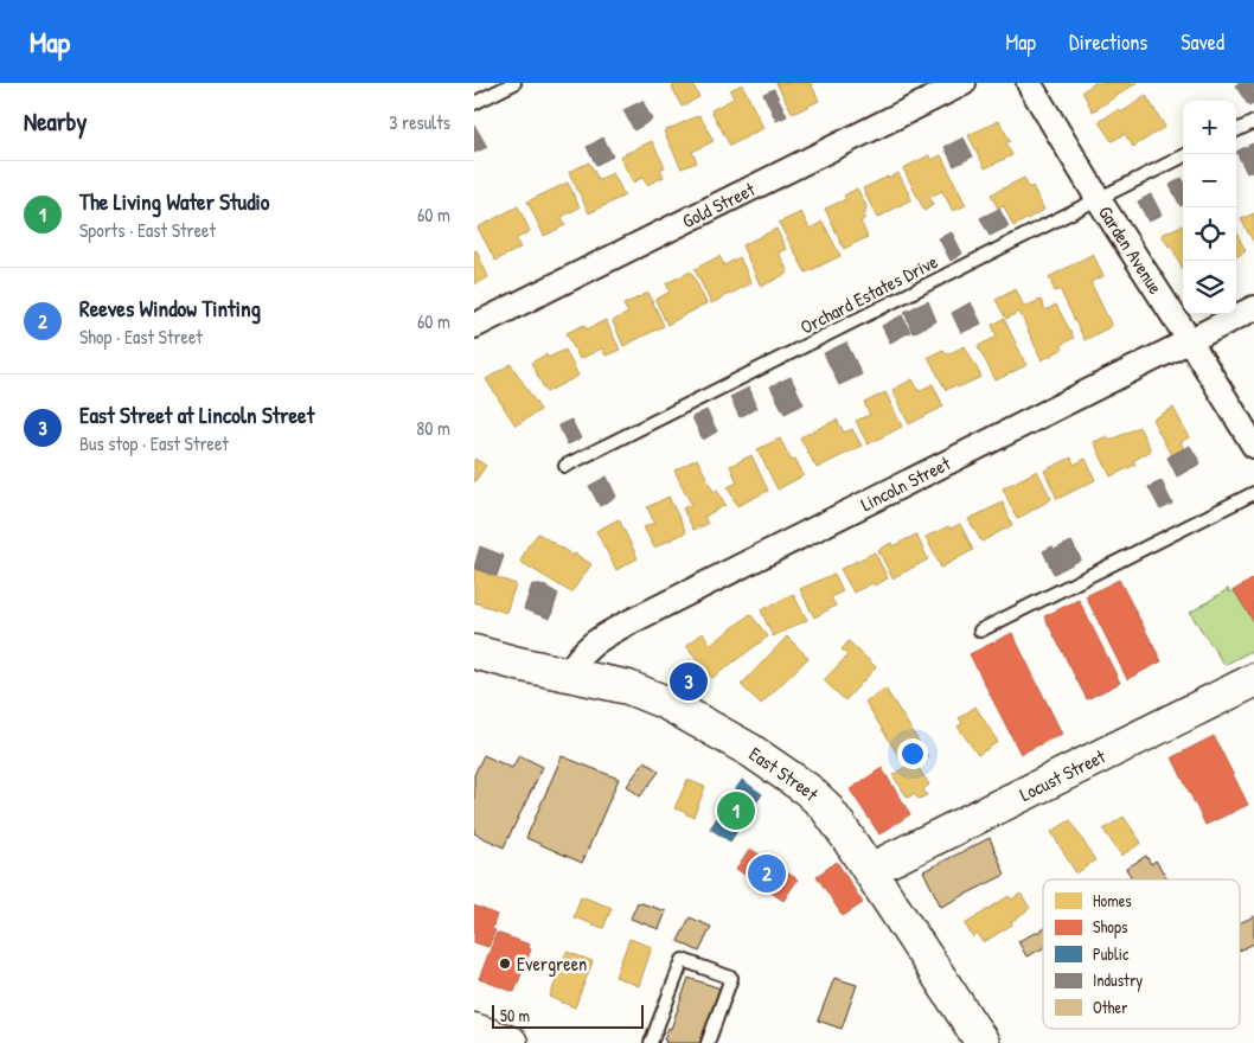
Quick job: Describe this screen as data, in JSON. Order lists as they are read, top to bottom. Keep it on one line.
{"streets":{"street":["Gold Street","Garden Avenue","Lincoln Street","East Street","Locust Street"],"lane":["Orchard Estates Drive"]},"crossings":[["Garden Avenue","Orchard Estates Drive"],["Garden Avenue","Lincoln Street"],["Lincoln Street","East Street"],["East Street","Locust Street"]],"places":["Evergreen"],"legend":["Homes","Shops","Public","Industry","Other"],"scale_bar":"50 m","page":{"header":"Map","nav":["Map","Directions","Saved"],"heading":["Nearby","3 results"],"map_buttons":["+","−"],"list":[{"mark":"1","name":"The Living Water Studio","note":"Sports · East Street","value":"60 m"},{"mark":"2","name":"Reeves Window Tinting","note":"Shop · East Street","value":"60 m"},{"mark":"3","name":"East Street at Lincoln Street","note":"Bus stop · East Street","value":"80 m"}],"pins":["3","1","2"],"scale":"50 m"}}
